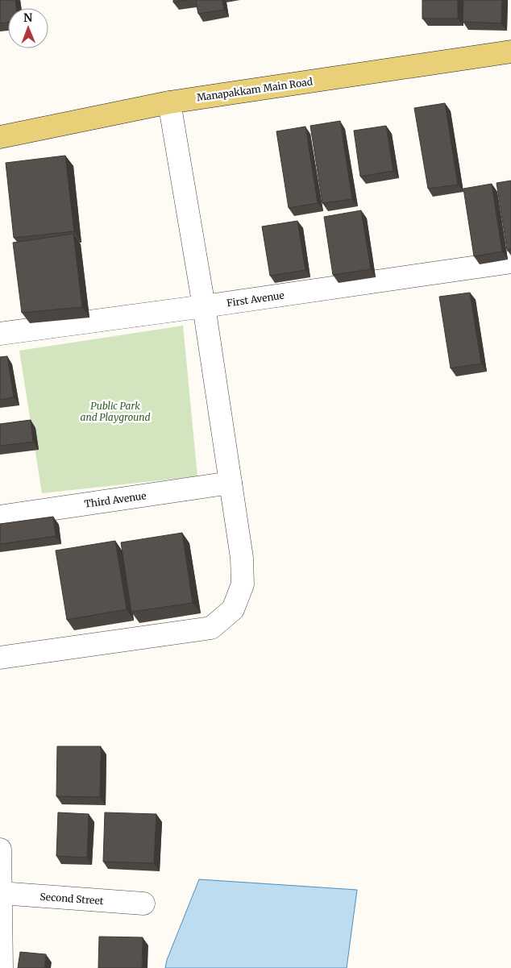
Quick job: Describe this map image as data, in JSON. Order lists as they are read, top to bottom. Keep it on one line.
{"streets":{"main road":["Manapakkam Main Road"],"street":["First Avenue","Third Avenue","Second Street"]},"parks":["Public Park and Playground"],"north":"top"}
